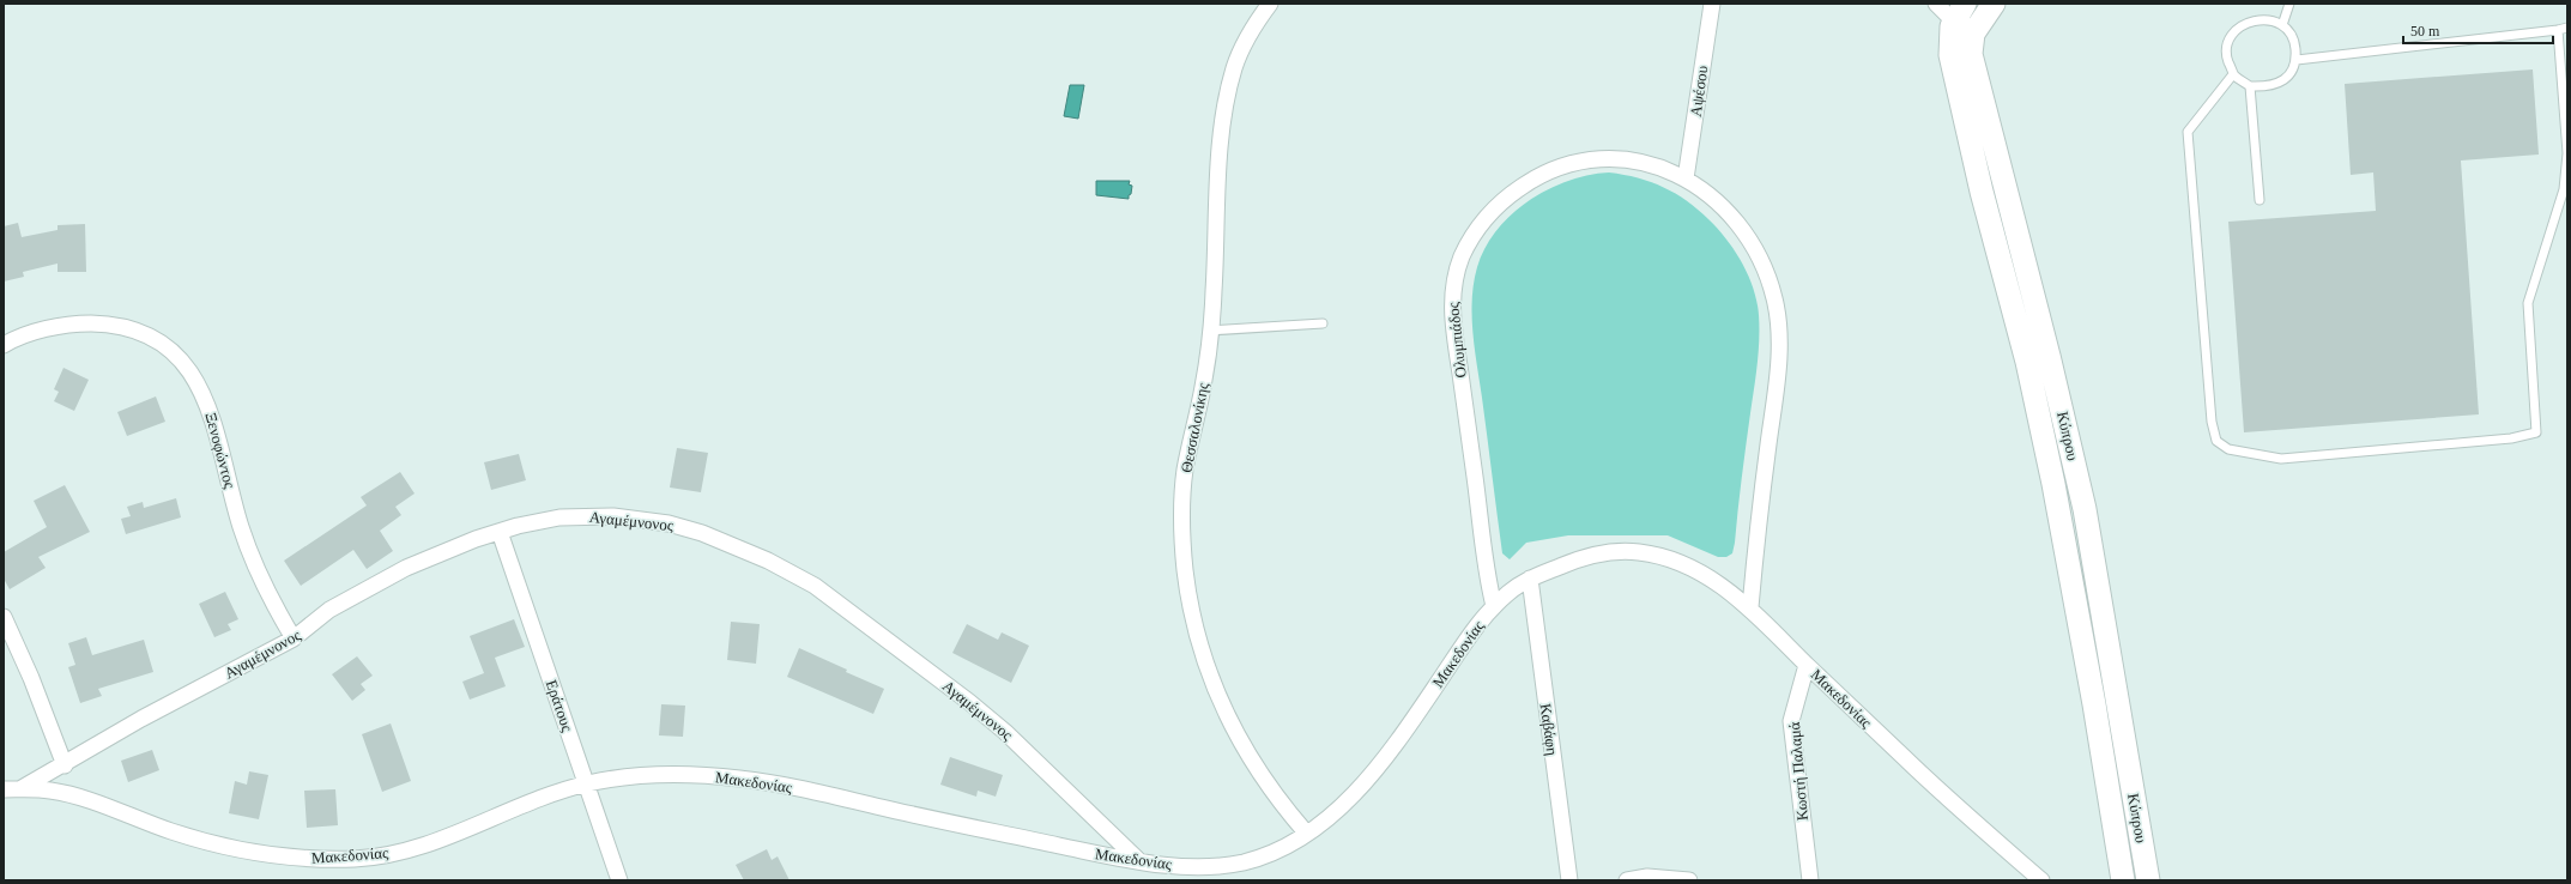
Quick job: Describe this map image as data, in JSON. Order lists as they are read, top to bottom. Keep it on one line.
{"streets":{"main road":["Κύπρου"],"street":["Αψέσου","Ολυμπιάδος","Θεσσαλονίκης","Ξενοφώντος","Αγαμέμνονος","Μακεδονίας","Εράτους","Καβάφη","Κωστή Παλαμά"]},"crossings":[["Αψέσου","Ολυμπιάδος"],["Ολυμπιάδος","Μακεδονίας"],["Θεσσαλονίκης","Μακεδονίας"],["Ξενοφώντος","Αγαμέμνονος"],["Αγαμέμνονος","Μακεδονίας"],["Αγαμέμνονος","Εράτους"],["Μακεδονίας","Εράτους"],["Μακεδονίας","Καβάφη"],["Μακεδονίας","Κωστή Παλαμά"]],"scale_bar":"50 m"}
